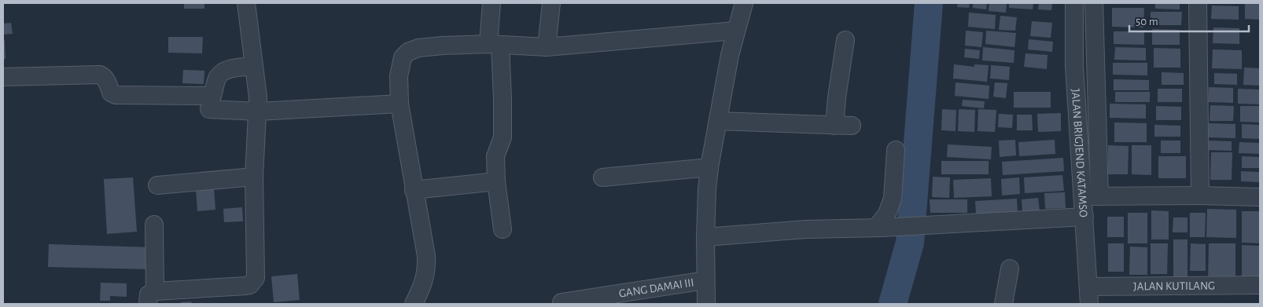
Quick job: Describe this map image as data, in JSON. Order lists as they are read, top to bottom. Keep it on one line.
{"streets":{"street":["JALAN BRIGJEND KATAMSO","JALAN KUTILANG","GANG DAMAI III"]},"crossings":[["JALAN BRIGJEND KATAMSO","JALAN KUTILANG"]],"scale_bar":"50 m"}
